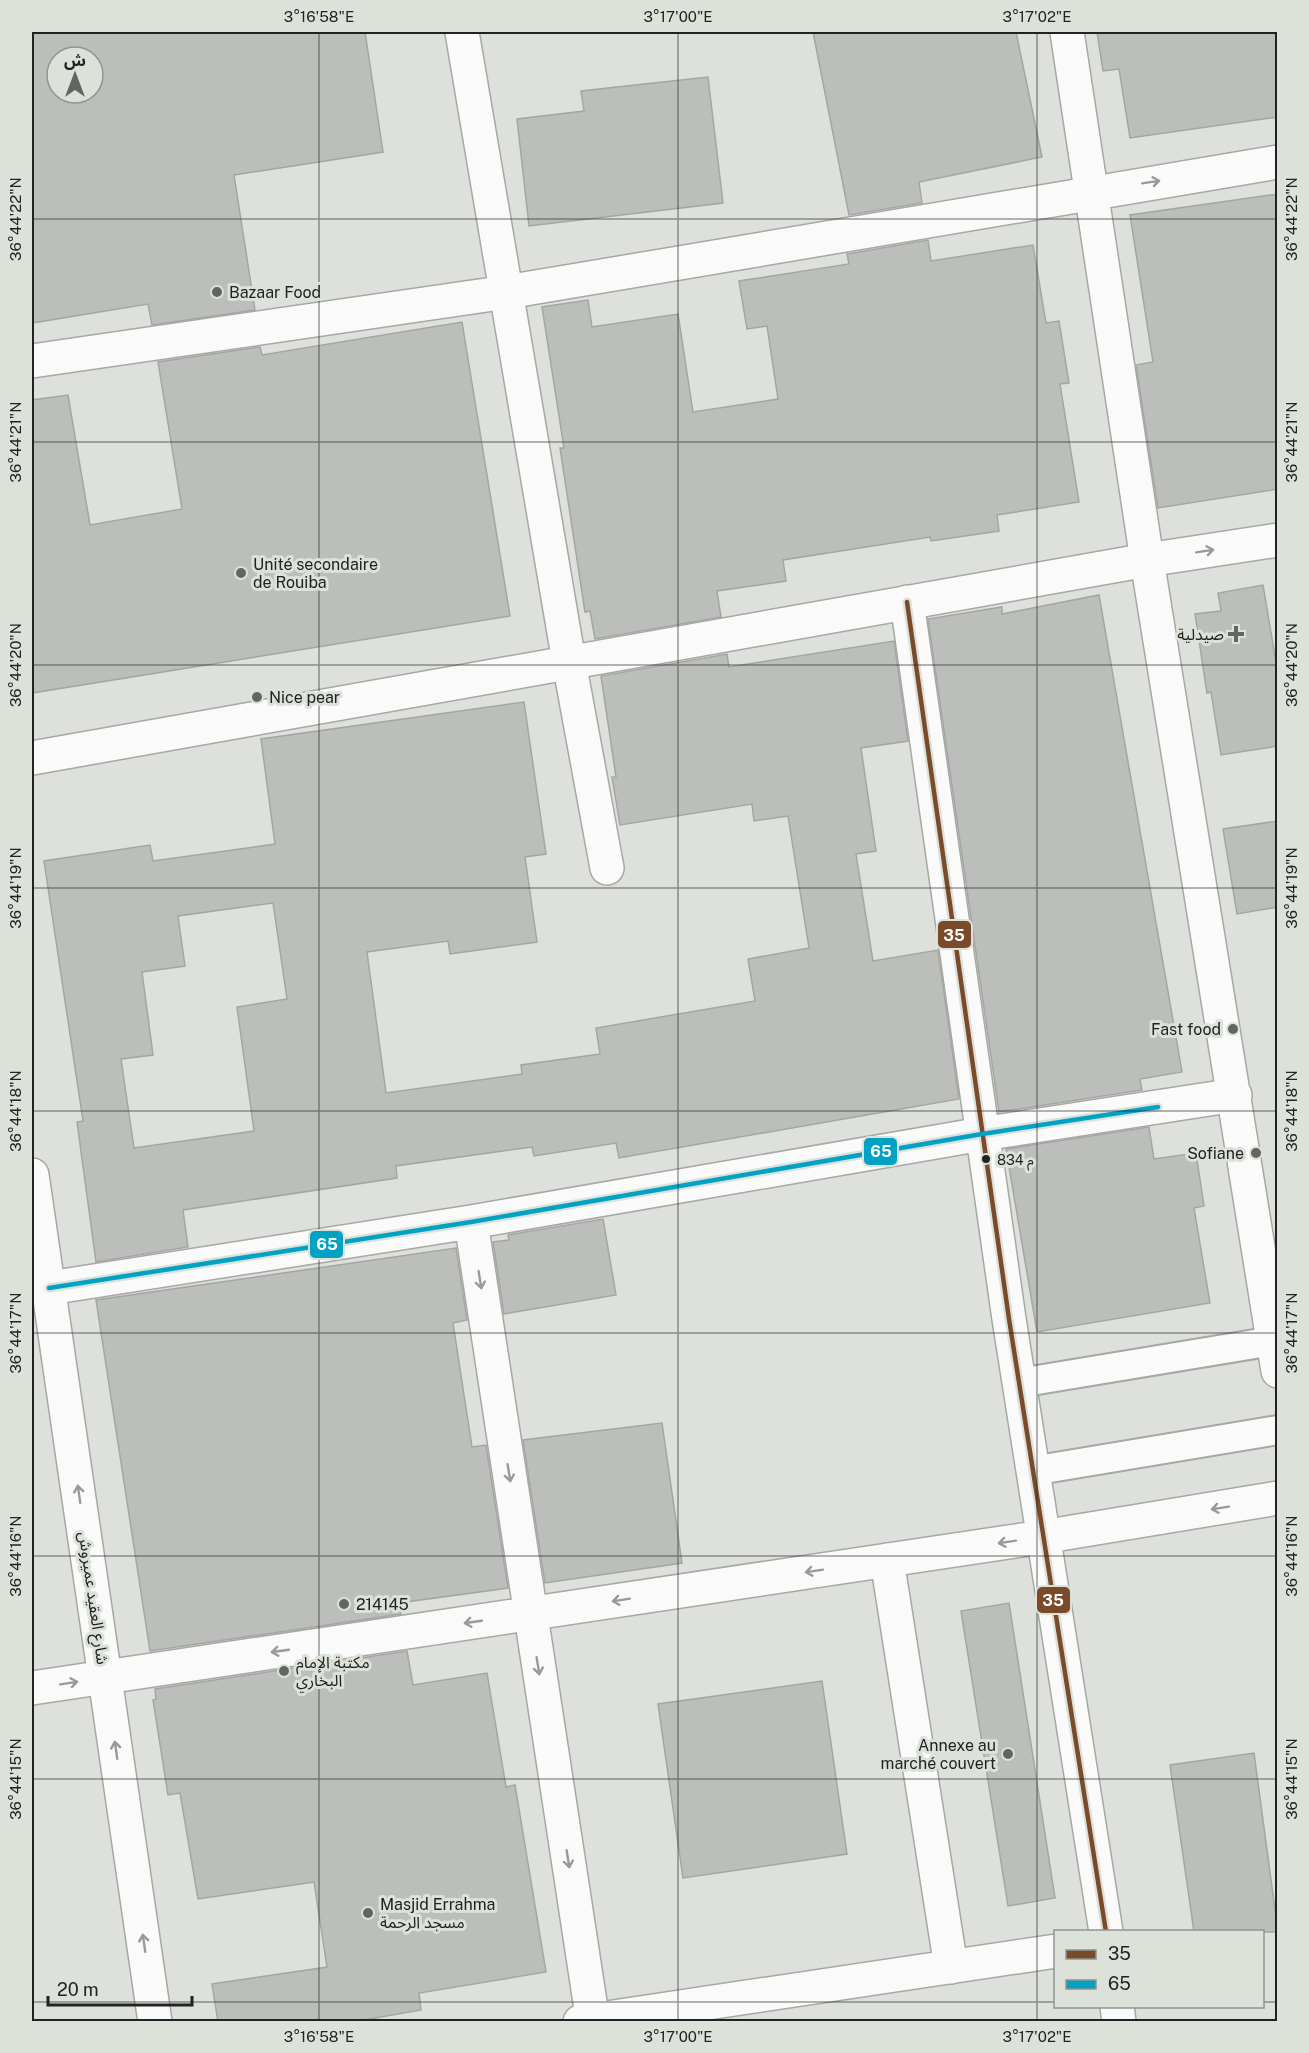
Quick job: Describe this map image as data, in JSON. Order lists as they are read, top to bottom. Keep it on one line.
{"streets":{"street":["شارع العقيد عميروش"]},"one_way":["شارع العقيد عميروش"],"places":{"other":["Bazaar Food","Unité secondaire de Rouiba","Nice pear","Fast food","Sofiane","م 834","214145","مكتبة الإمام البخاري","Annexe au marché couvert","Masjid Errahma مسجد الرحمة"],"health":["صيدلية"]},"lines":["transit line 35","transit line 65"],"legend":["35","65"],"scale_bar":"20 m","north":"top","coordinates":["3°16'58\"E","3°17'00\"E","3°17'02\"E","36°44'22\"N","36°44'21\"N","36°44'20\"N","36°44'19\"N","36°44'18\"N","36°44'17\"N","36°44'16\"N","36°44'15\"N"]}
